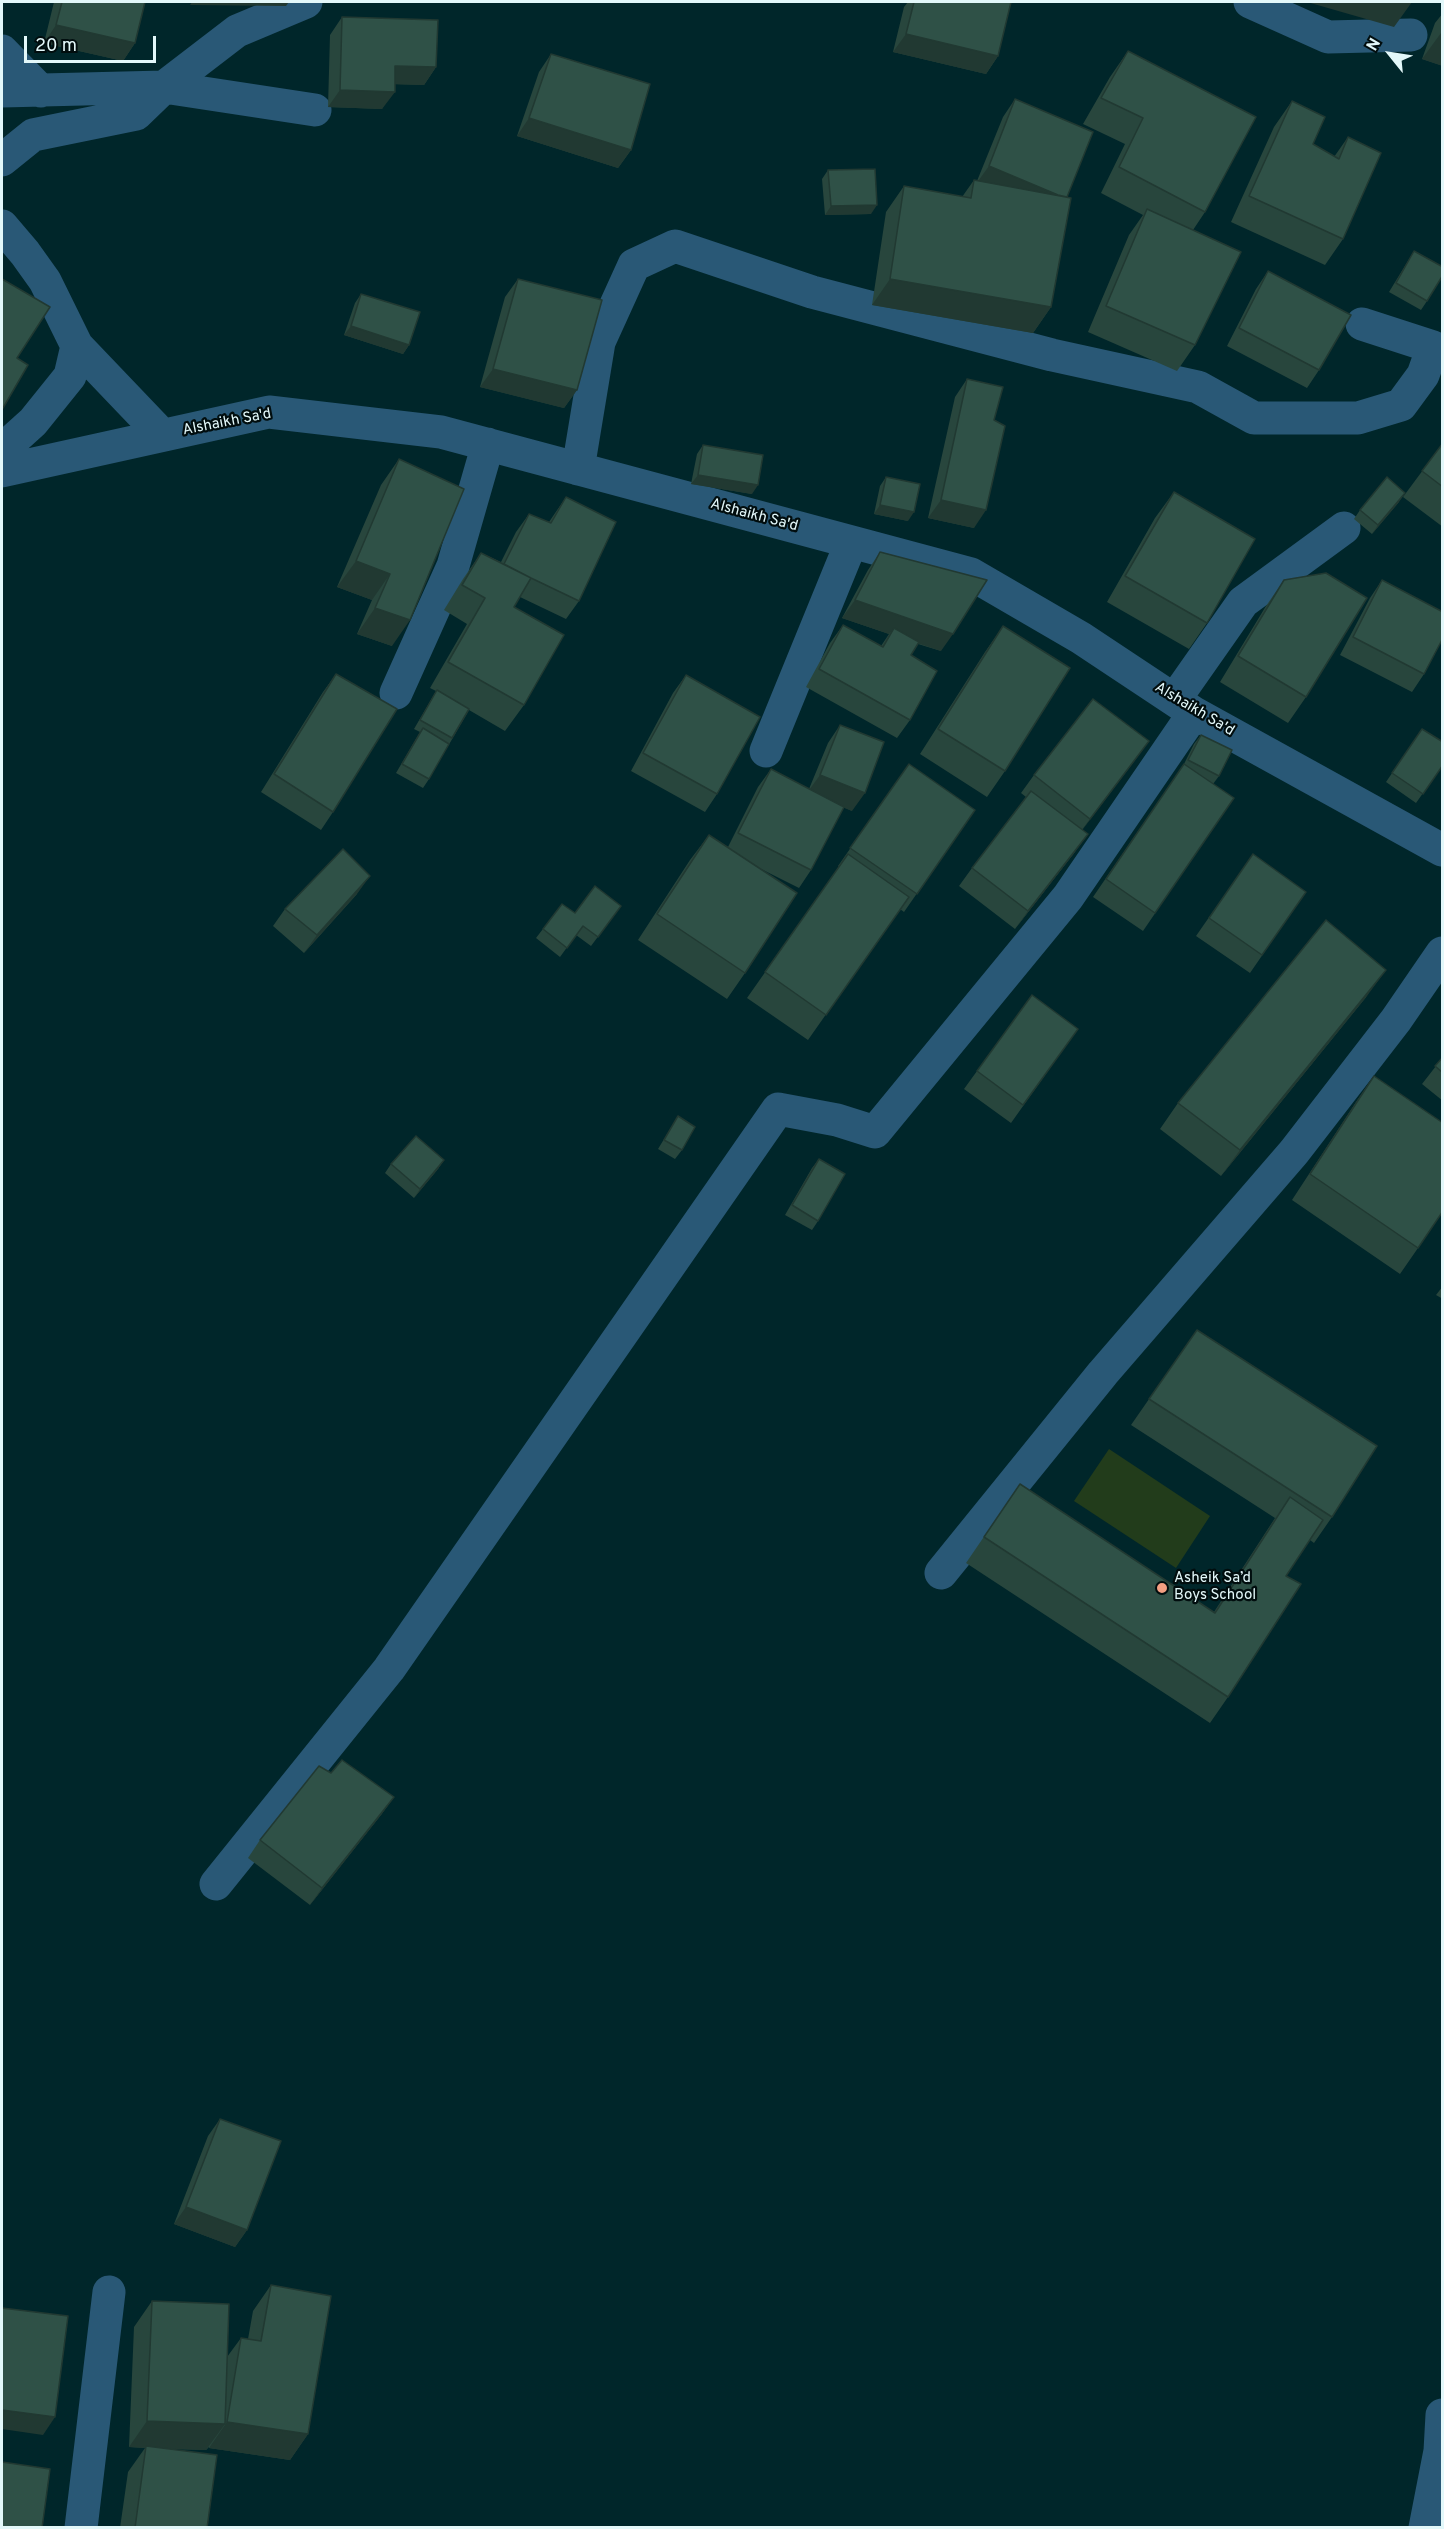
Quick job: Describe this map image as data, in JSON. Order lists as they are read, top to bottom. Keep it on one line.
{"streets":{"street":["Alshaikh Sa'd"]},"places":["Asheik Sa’d Boys School"],"scale_bar":"20 m","north":"top left"}
